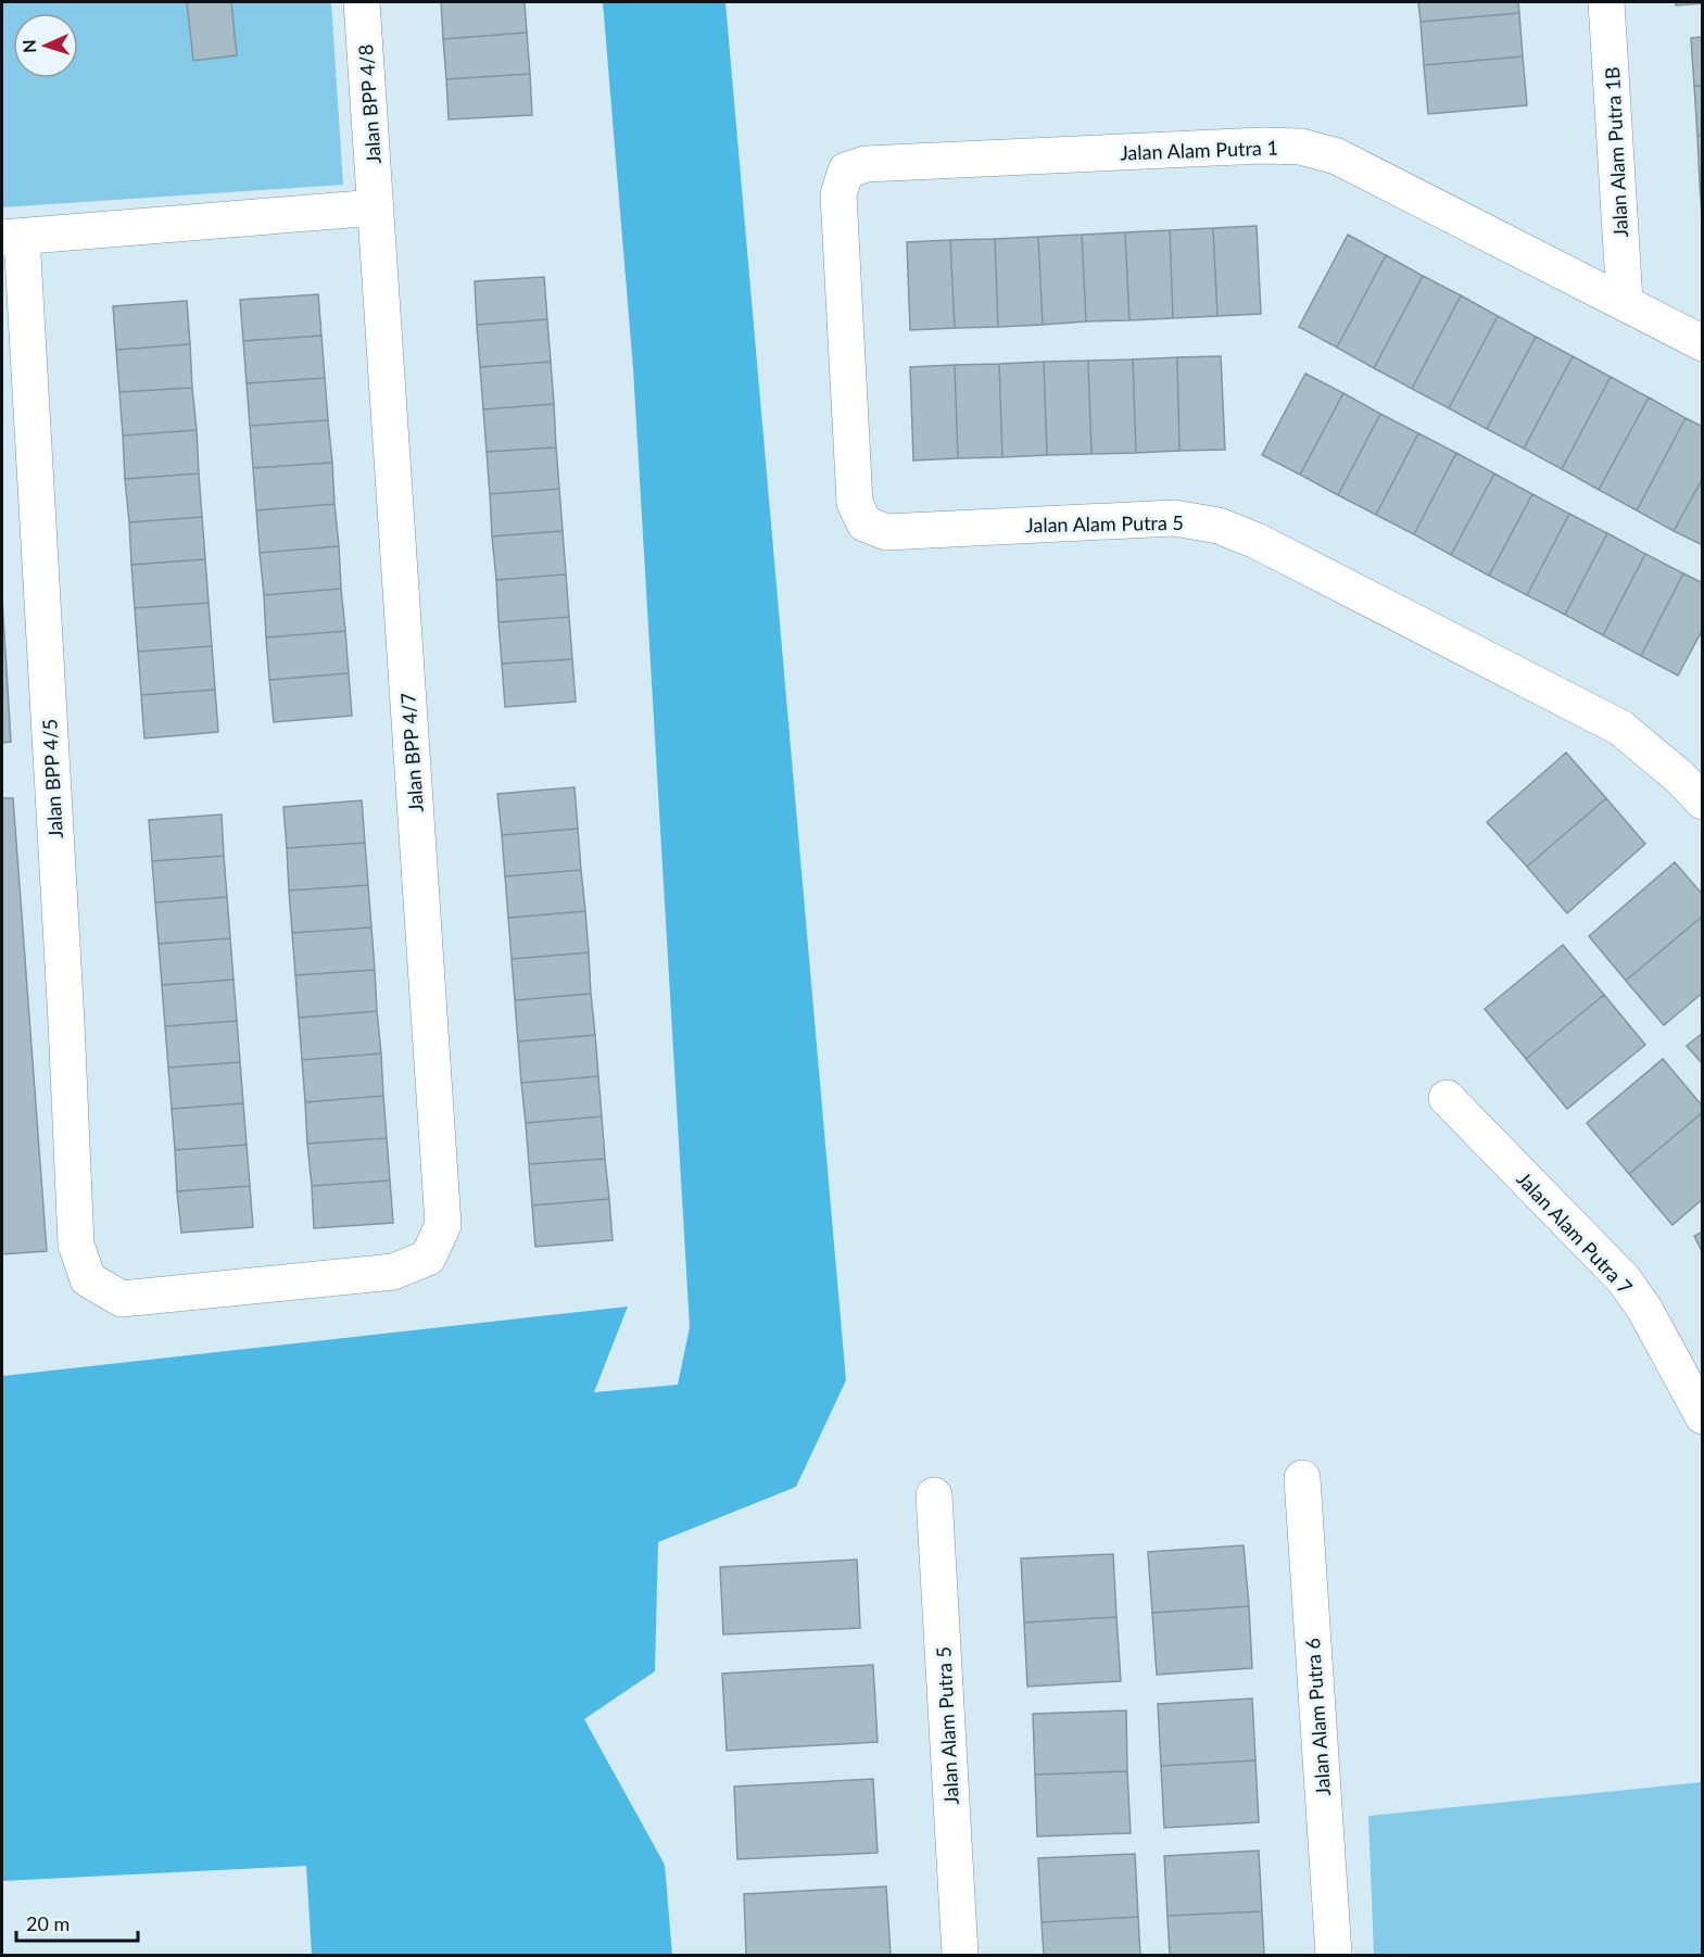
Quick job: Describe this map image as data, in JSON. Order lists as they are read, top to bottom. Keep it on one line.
{"streets":{"street":["Jalan BPP 4/8","Jalan Alam Putra 1","Jalan Alam Putra 1B","Jalan Alam Putra 5","Jalan BPP 4/7","Jalan BPP 4/5","Jalan Alam Putra 7","Jalan Alam Putra 6"]},"crossings":[["Jalan BPP 4/8","Jalan BPP 4/7"],["Jalan Alam Putra 1","Jalan Alam Putra 1B"],["Jalan Alam Putra 1","Jalan Alam Putra 5"],["Jalan BPP 4/7","Jalan BPP 4/5"]],"scale_bar":"20 m","north":"left"}
